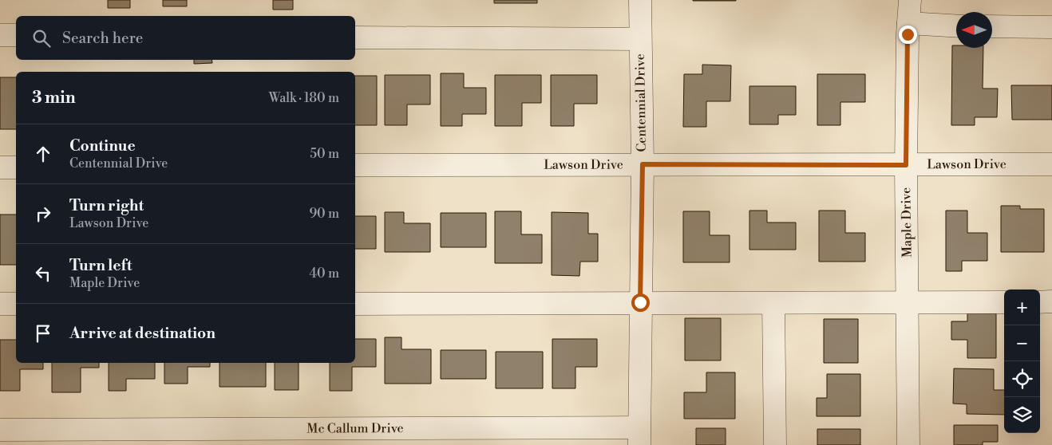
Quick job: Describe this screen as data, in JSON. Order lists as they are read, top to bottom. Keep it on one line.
{"streets":{"street":["Centennial Drive","Lawson Drive","Maple Drive","Mc Callum Drive"]},"crossings":[["Centennial Drive","Lawson Drive"],["Centennial Drive","Mc Callum Drive"],["Lawson Drive","Maple Drive"]],"north":"left","page":{"search":"Search here","heading":["3 min","Walk · 180 m"],"list":[["Continue","Centennial Drive","50 m"],["Turn right","Lawson Drive","90 m"],["Turn left","Maple Drive","40 m"],"Arrive at destination"],"map_buttons":["+","−"]}}
